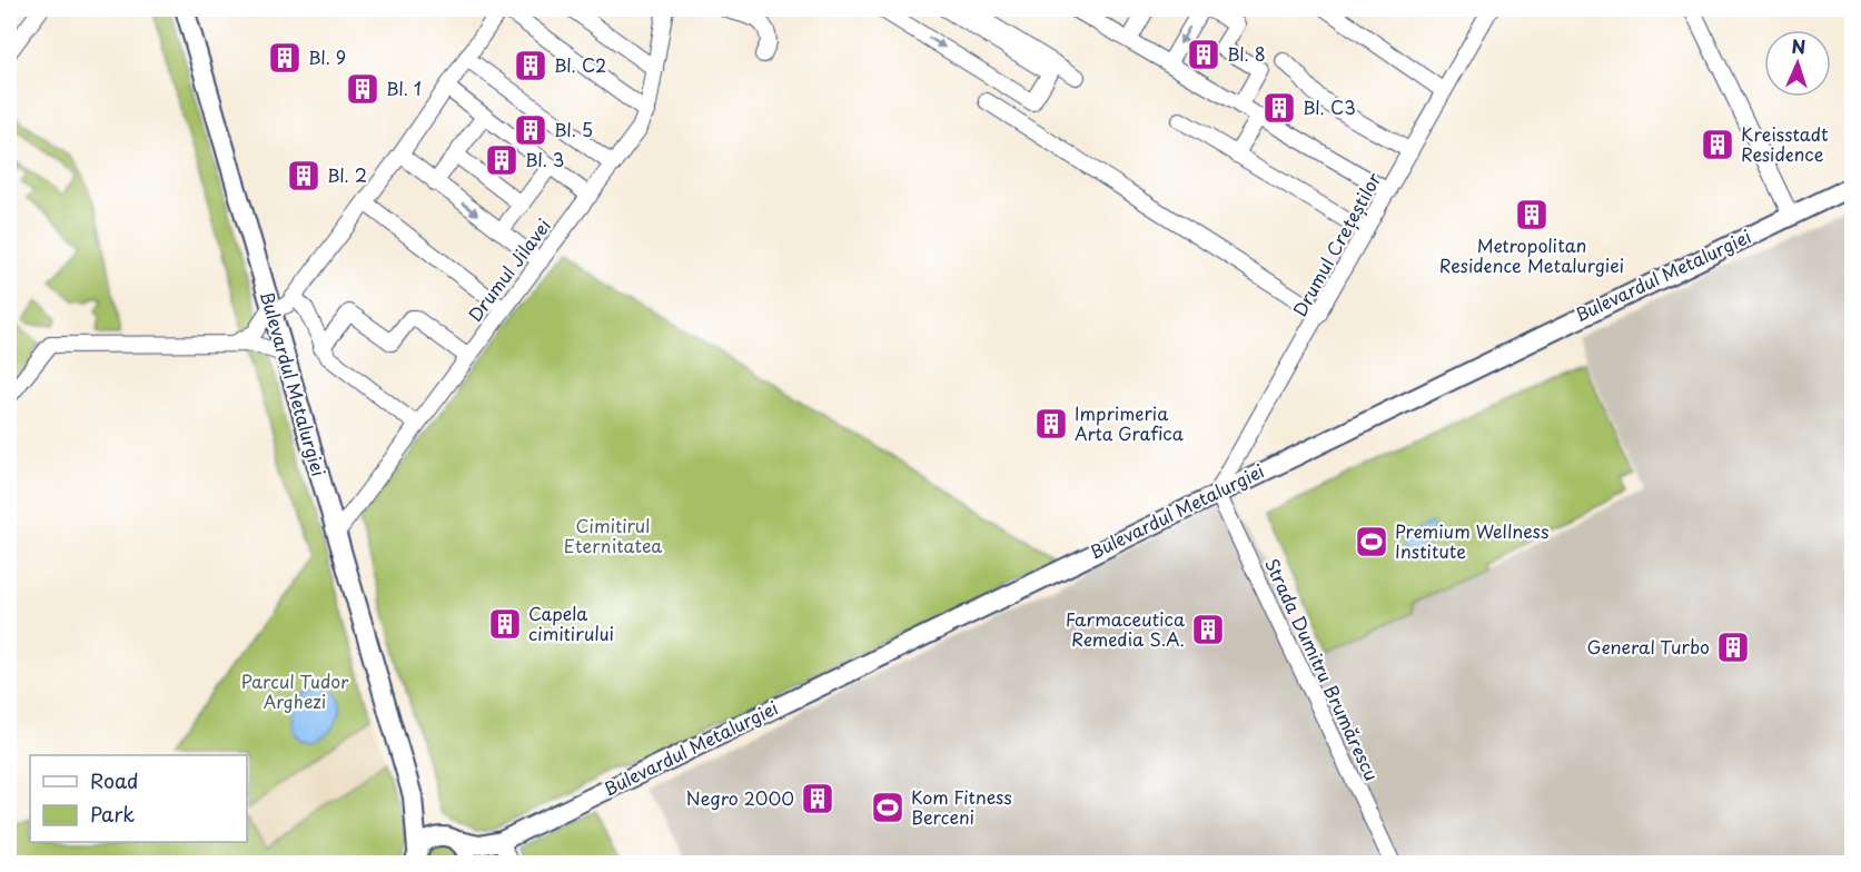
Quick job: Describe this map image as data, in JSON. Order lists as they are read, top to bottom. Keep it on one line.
{"streets":{"main road":["Bulevardul Metalurgiei"],"street":["Drumul Crețeștilor","Drumul Jilavei","Strada Dumitru Brumărescu"]},"crossings":[["Drumul Crețeștilor","Bulevardul Metalurgiei"],["Drumul Crețeștilor","Strada Dumitru Brumărescu"],["Drumul Jilavei","Bulevardul Metalurgiei"],["Bulevardul Metalurgiei","Strada Dumitru Brumărescu"]],"parks":["Cimitirul Eternitatea","Parcul Tudor Arghezi"],"places":{"building":["Bl. 8","Bl. 9","Bl. C2","Bl. 1","Bl. C3","Bl. 5","Kreisstadt Residence","Bl. 3","Bl. 2","Metropolitan Residence Metalurgiei","Imprimeria Arta Grafica","Capela cimitirului","Farmaceutica Remedia S.A.","General Turbo","Negro 2000"],"sports":["Premium Wellness Institute","Kom Fitness Berceni"]},"legend":["Road","Park"],"north":"top"}
